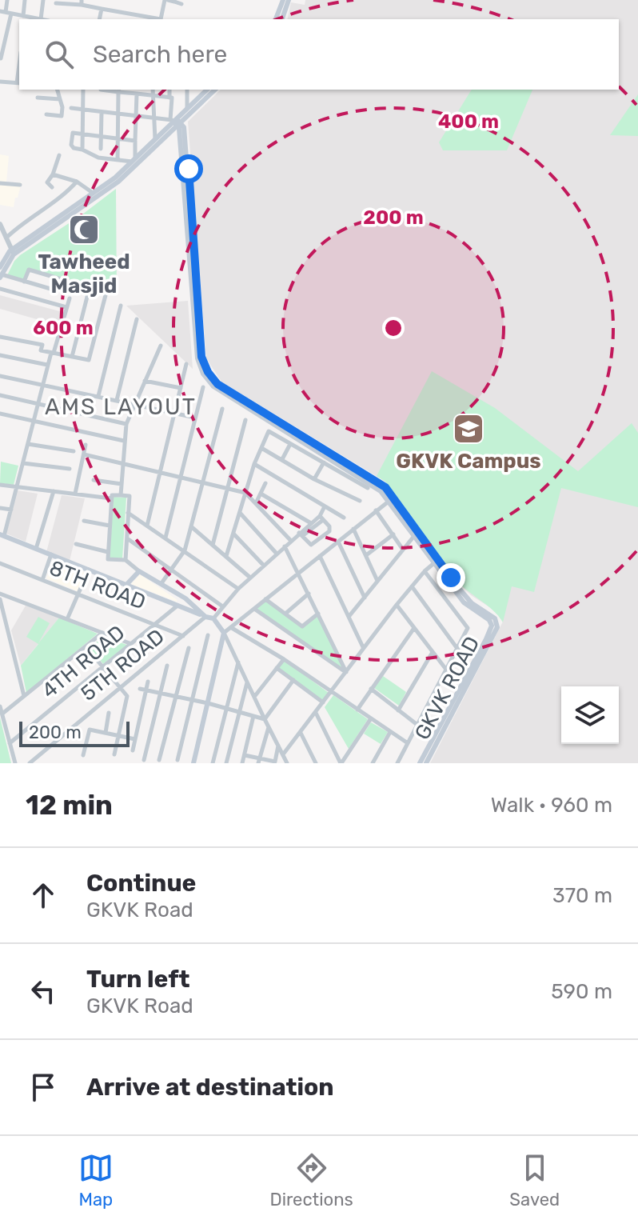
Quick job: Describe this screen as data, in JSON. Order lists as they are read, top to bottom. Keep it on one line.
{"streets":{"main road":["GKVK ROAD"],"street":["8TH ROAD","4TH ROAD","5TH ROAD"]},"crossings":[["8TH ROAD","4TH ROAD"],["8TH ROAD","5TH ROAD"]],"districts":["AMS LAYOUT"],"places":{"mosque":["Tawheed Masjid"],"school or university":["GKVK Campus"]},"scale_bar":"200 m","page":{"search":"Search here","scale":"200 m","heading":["12 min","Walk · 960 m"],"list":[["Continue","GKVK Road","370 m"],["Turn left","GKVK Road","590 m"],"Arrive at destination"],"nav":["Map","Directions","Saved"]},"rings":["400 m","200 m","600 m"]}
